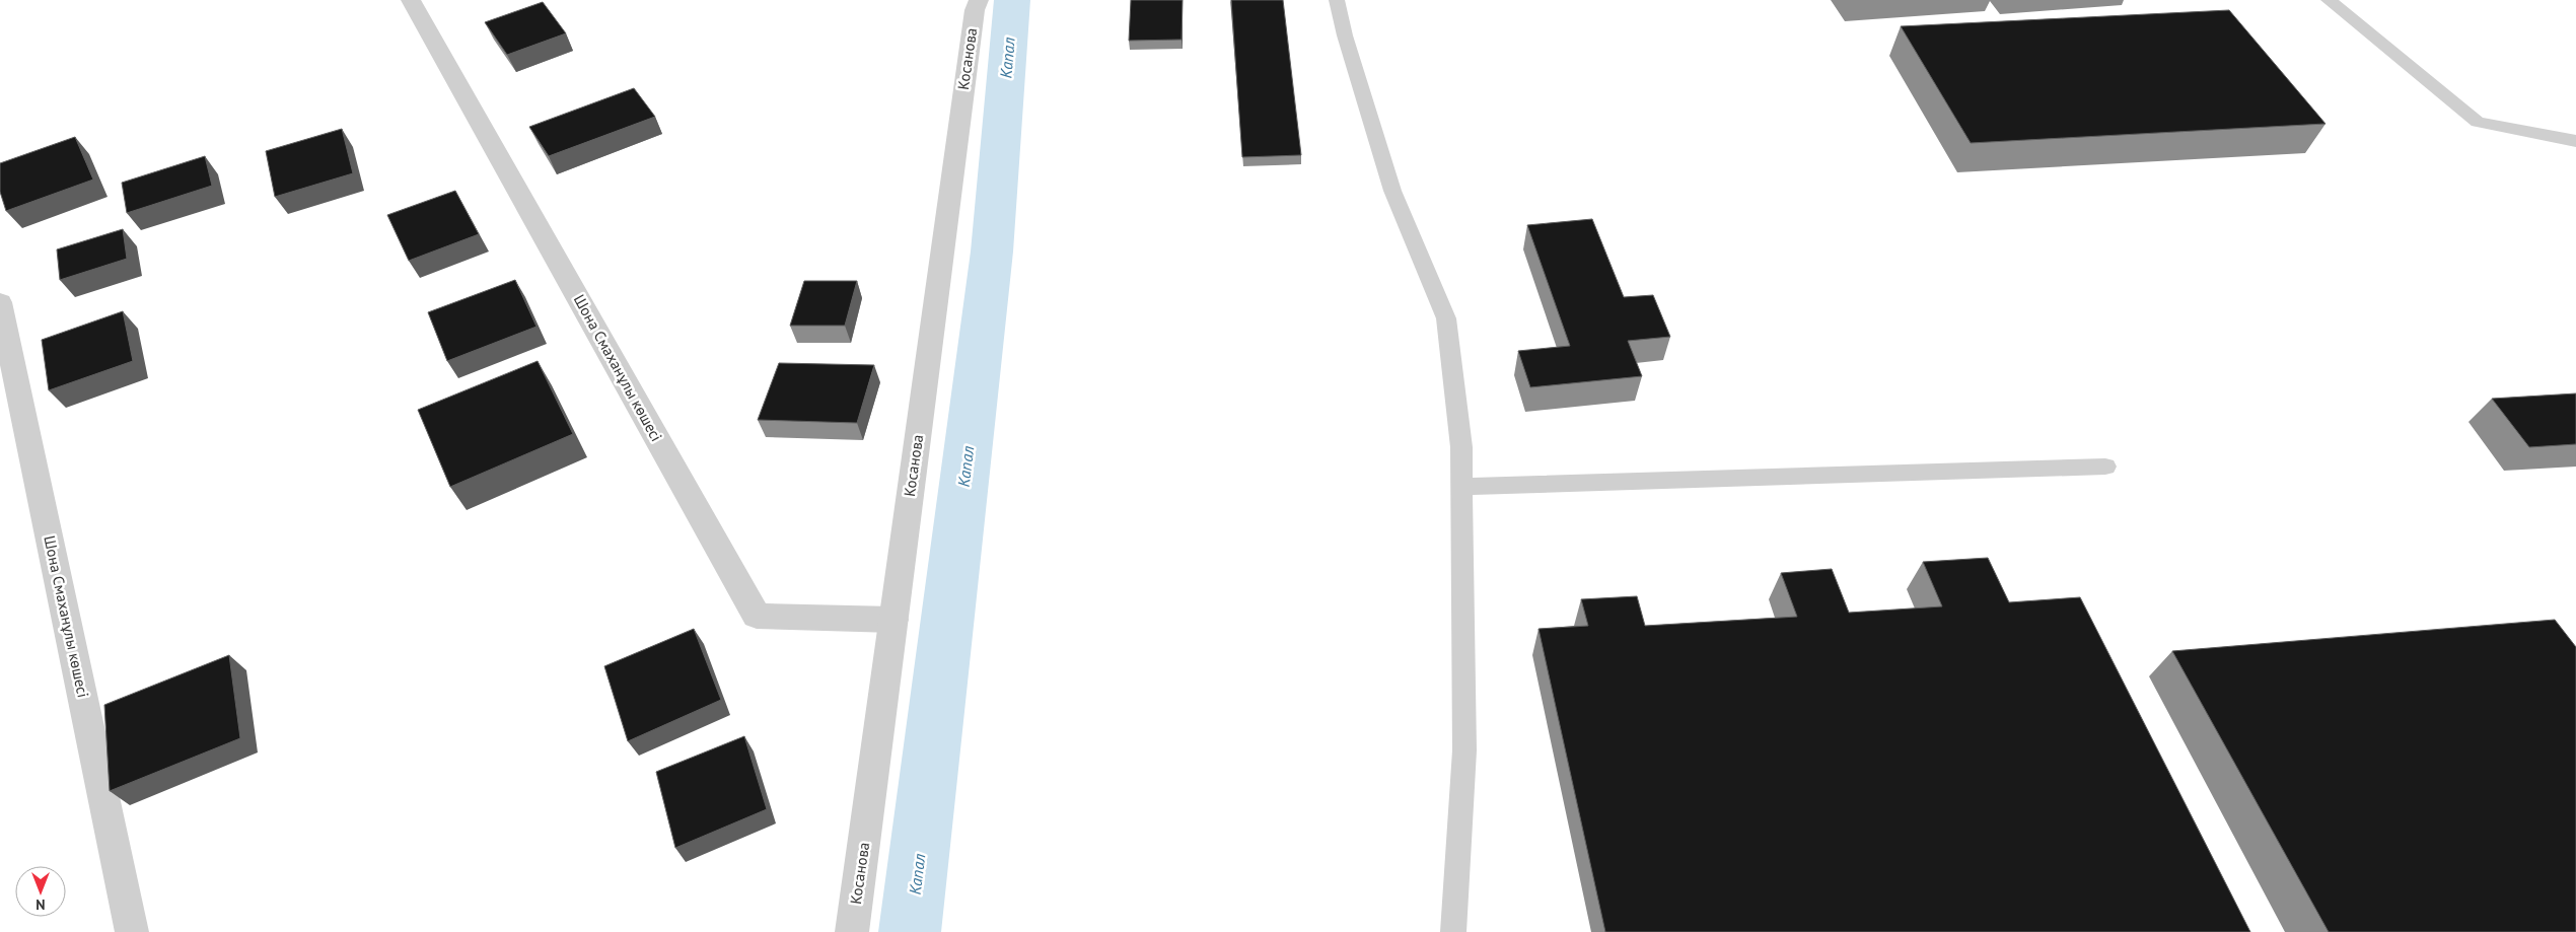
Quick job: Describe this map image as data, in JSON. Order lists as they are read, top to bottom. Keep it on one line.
{"streets":{"street":["Косанова","Шона Смаханұлы көшесі"]},"crossings":[["Косанова","Шона Смаханұлы көшесі"]],"water":["Капал"],"north":"bottom"}
